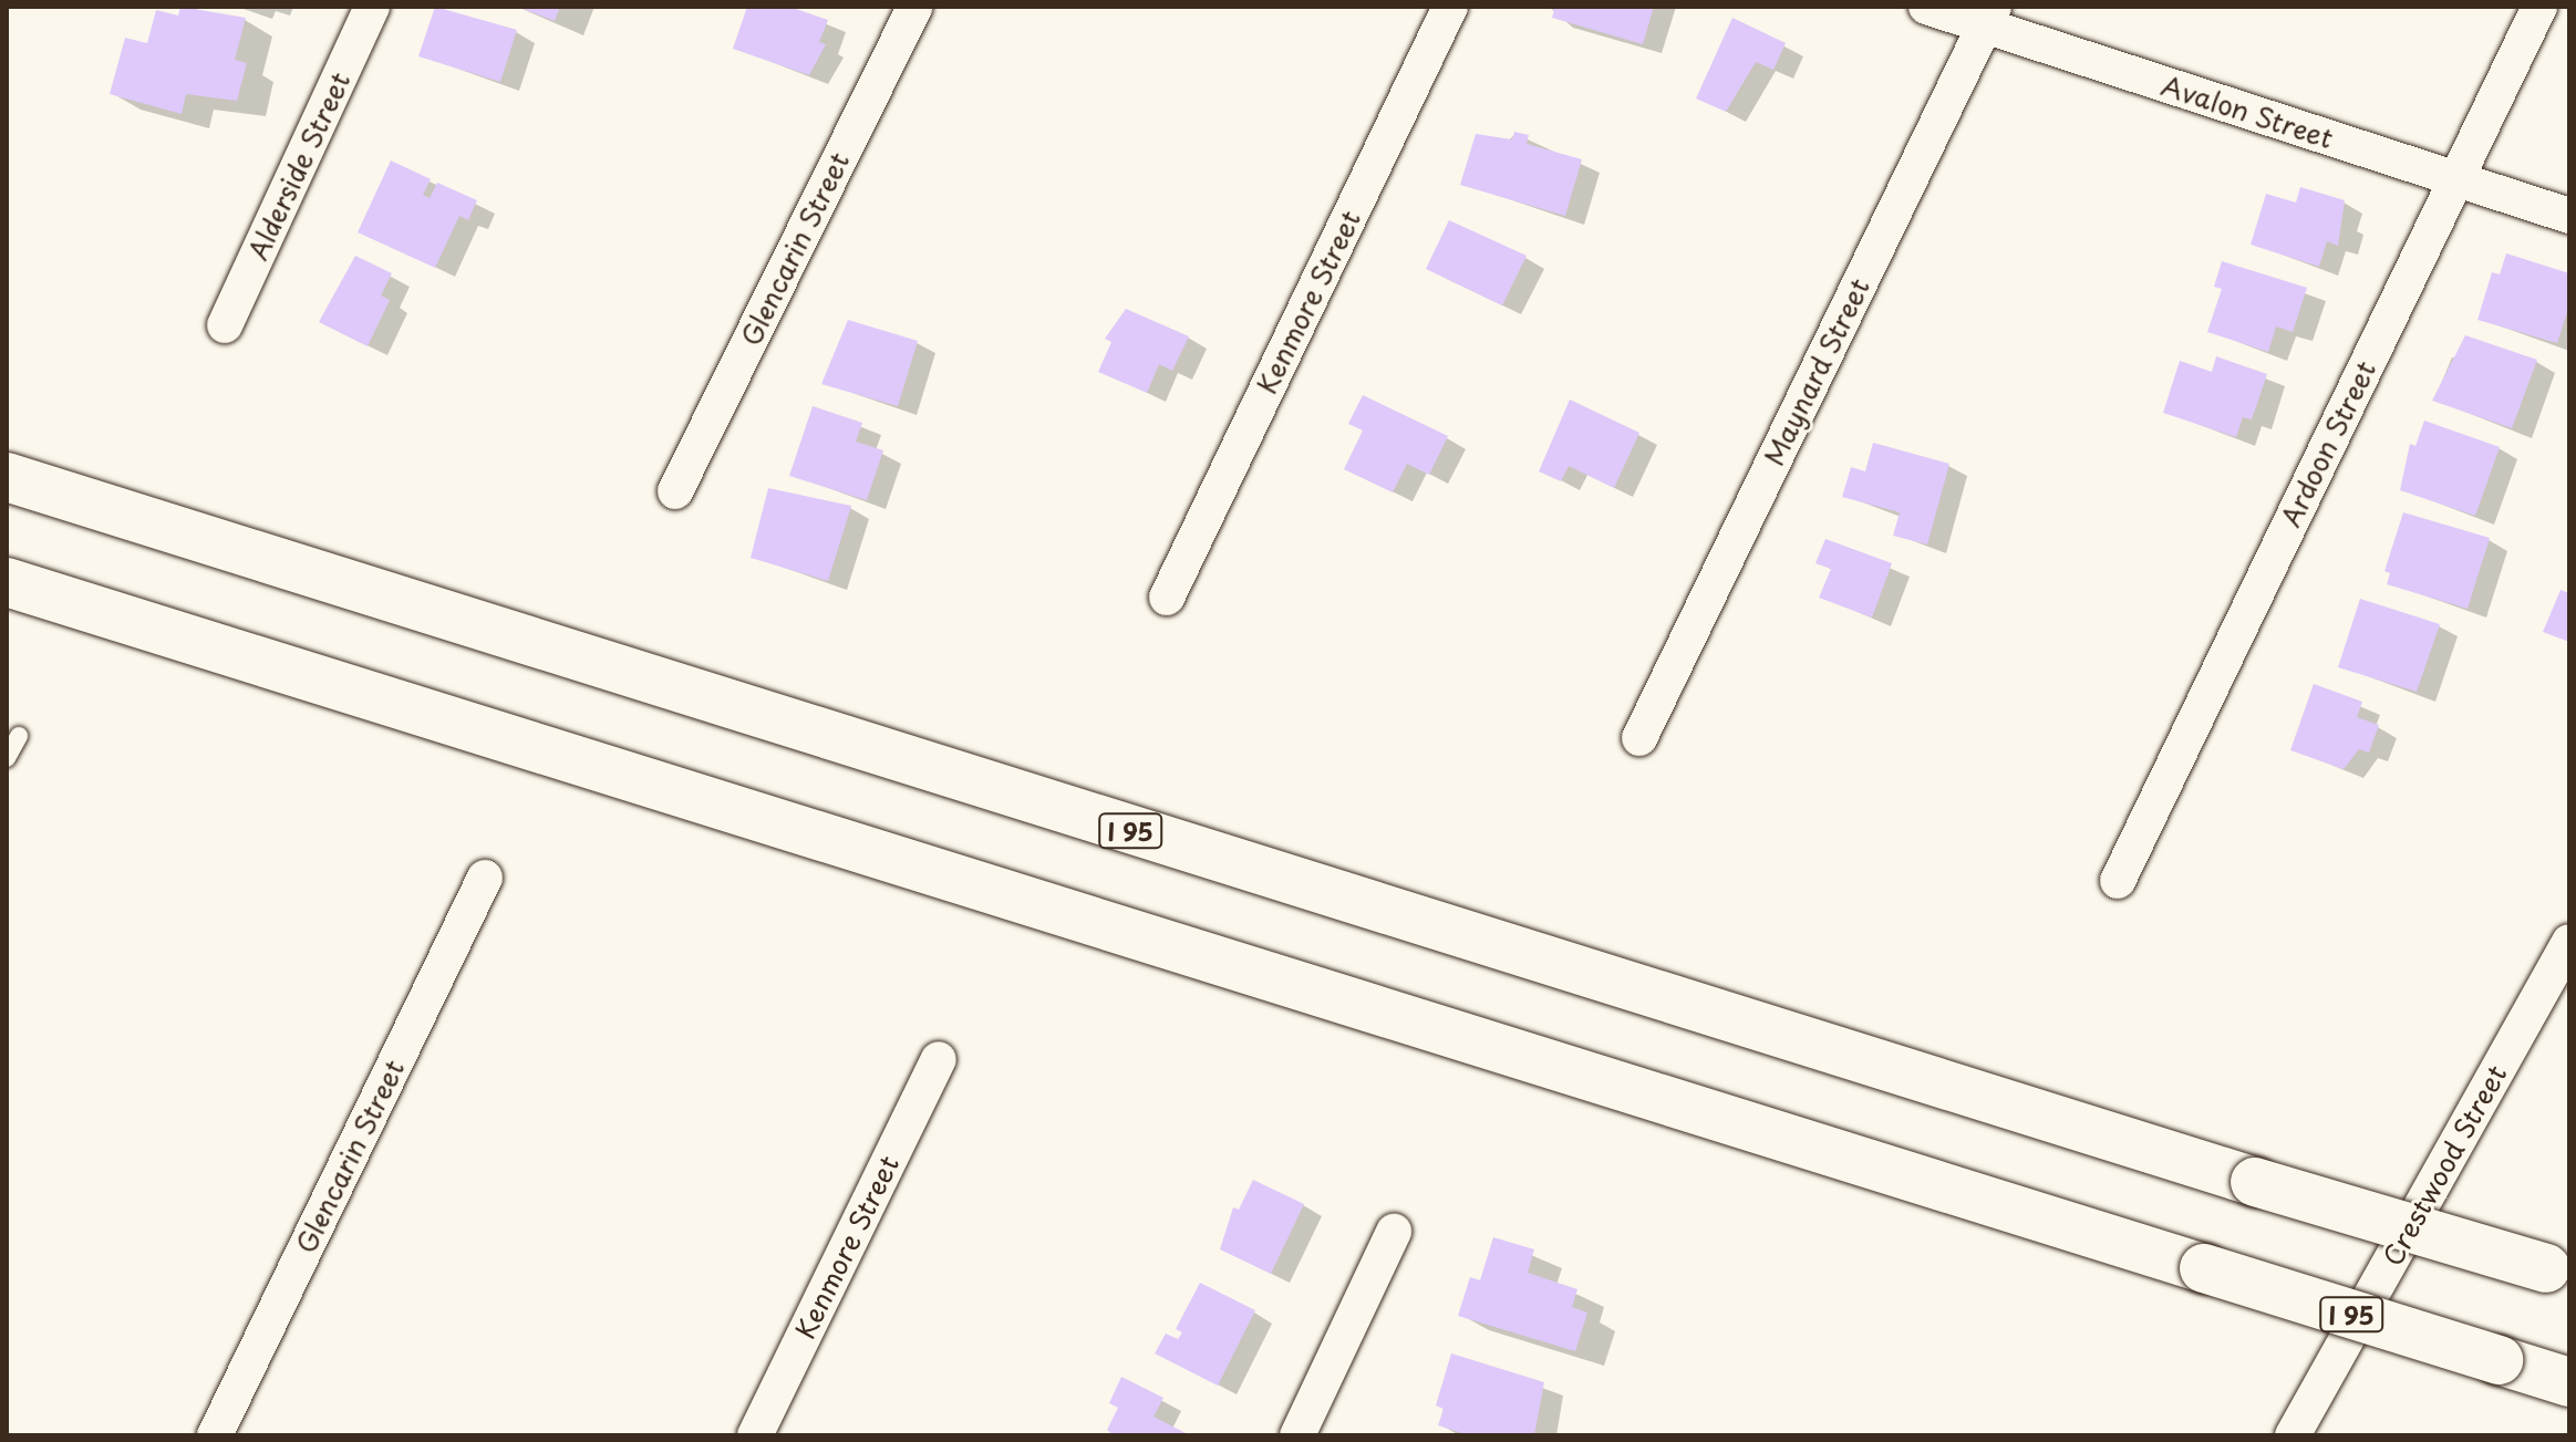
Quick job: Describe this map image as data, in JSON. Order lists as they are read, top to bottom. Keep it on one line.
{"streets":{"highway":["I 95"],"street":["Avalon Street","Alderside Street","Glencarin Street","Kenmore Street","Maynard Street","Ardoon Street","Crestwood Street"]},"crossings":[["Avalon Street","Maynard Street"],["Avalon Street","Ardoon Street"]]}
